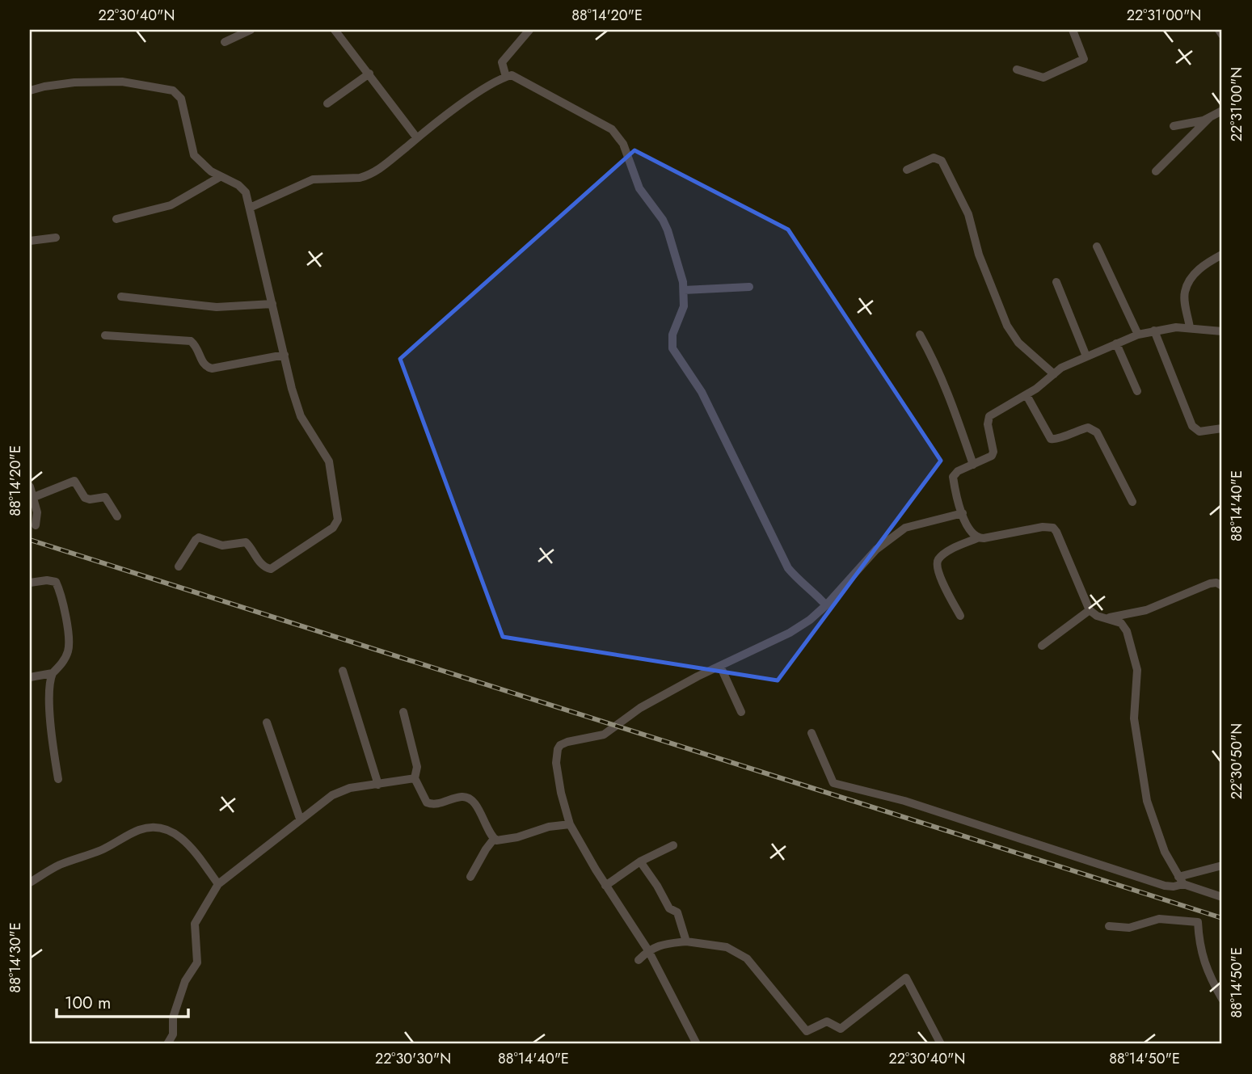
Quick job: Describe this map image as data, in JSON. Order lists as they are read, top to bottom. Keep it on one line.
{"scale_bar":"100 m","coordinates":["22°30'40\"N","88°14'20\"E","22°31'00\"N","88°14'40\"E","22°30'50\"N","88°14'30\"E","88°14'50\"E","22°30'30\"N"]}
